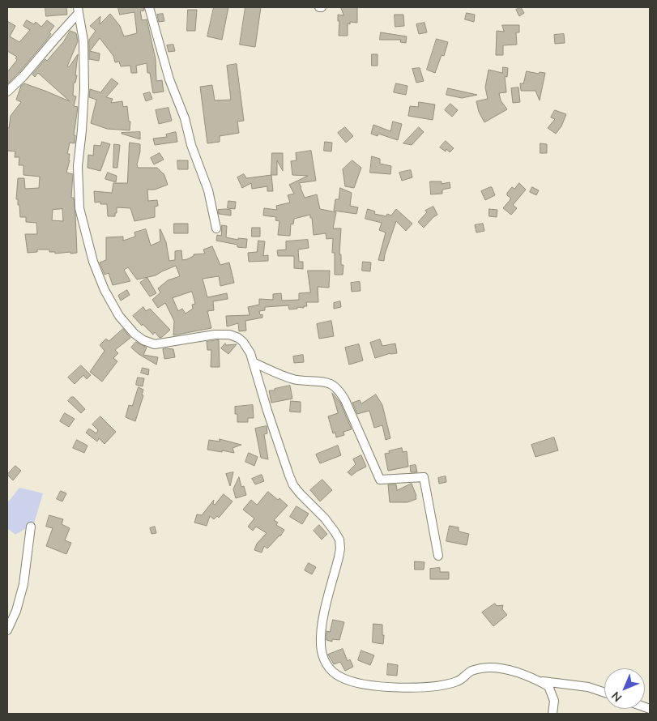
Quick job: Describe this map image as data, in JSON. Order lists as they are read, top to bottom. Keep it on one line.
{"north":"bottom left"}
